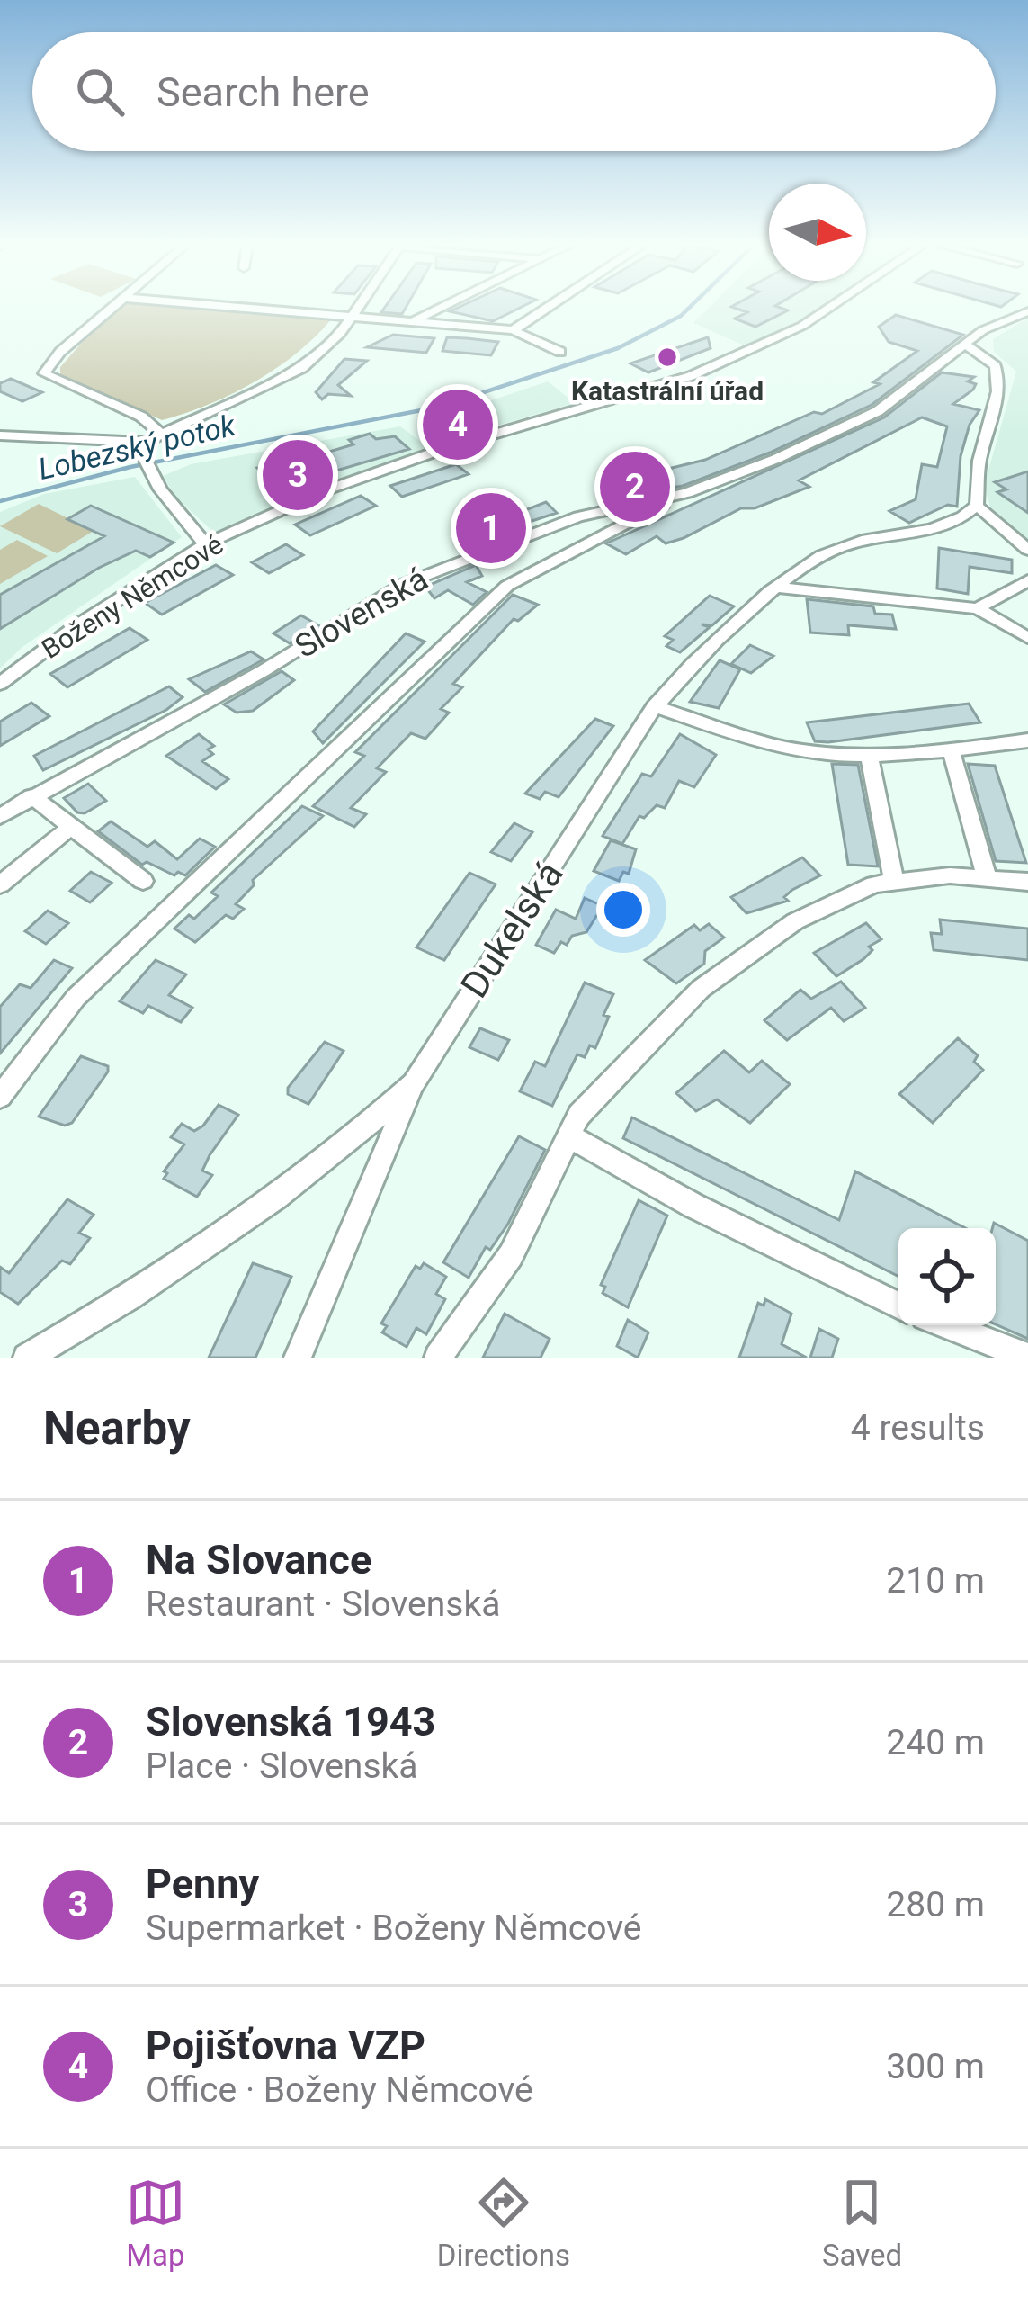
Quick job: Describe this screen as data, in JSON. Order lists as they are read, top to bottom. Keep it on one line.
{"streets":{"street":["Boženy Němcové","Slovenská","Dukelská"]},"water":["Lobezský potok"],"places":["Katastrální úřad"],"north":"right","page":{"search":"Search here","pins":["4","3","2","1"],"heading":["Nearby","4 results"],"list":[{"mark":"1","name":"Na Slovance","note":"Restaurant · Slovenská","value":"210 m"},{"mark":"2","name":"Slovenská 1943","note":"Place · Slovenská","value":"240 m"},{"mark":"3","name":"Penny","note":"Supermarket · Boženy Němcové","value":"280 m"},{"mark":"4","name":"Pojišťovna VZP","note":"Office · Boženy Němcové","value":"300 m"}],"nav":["Map","Directions","Saved"]}}
